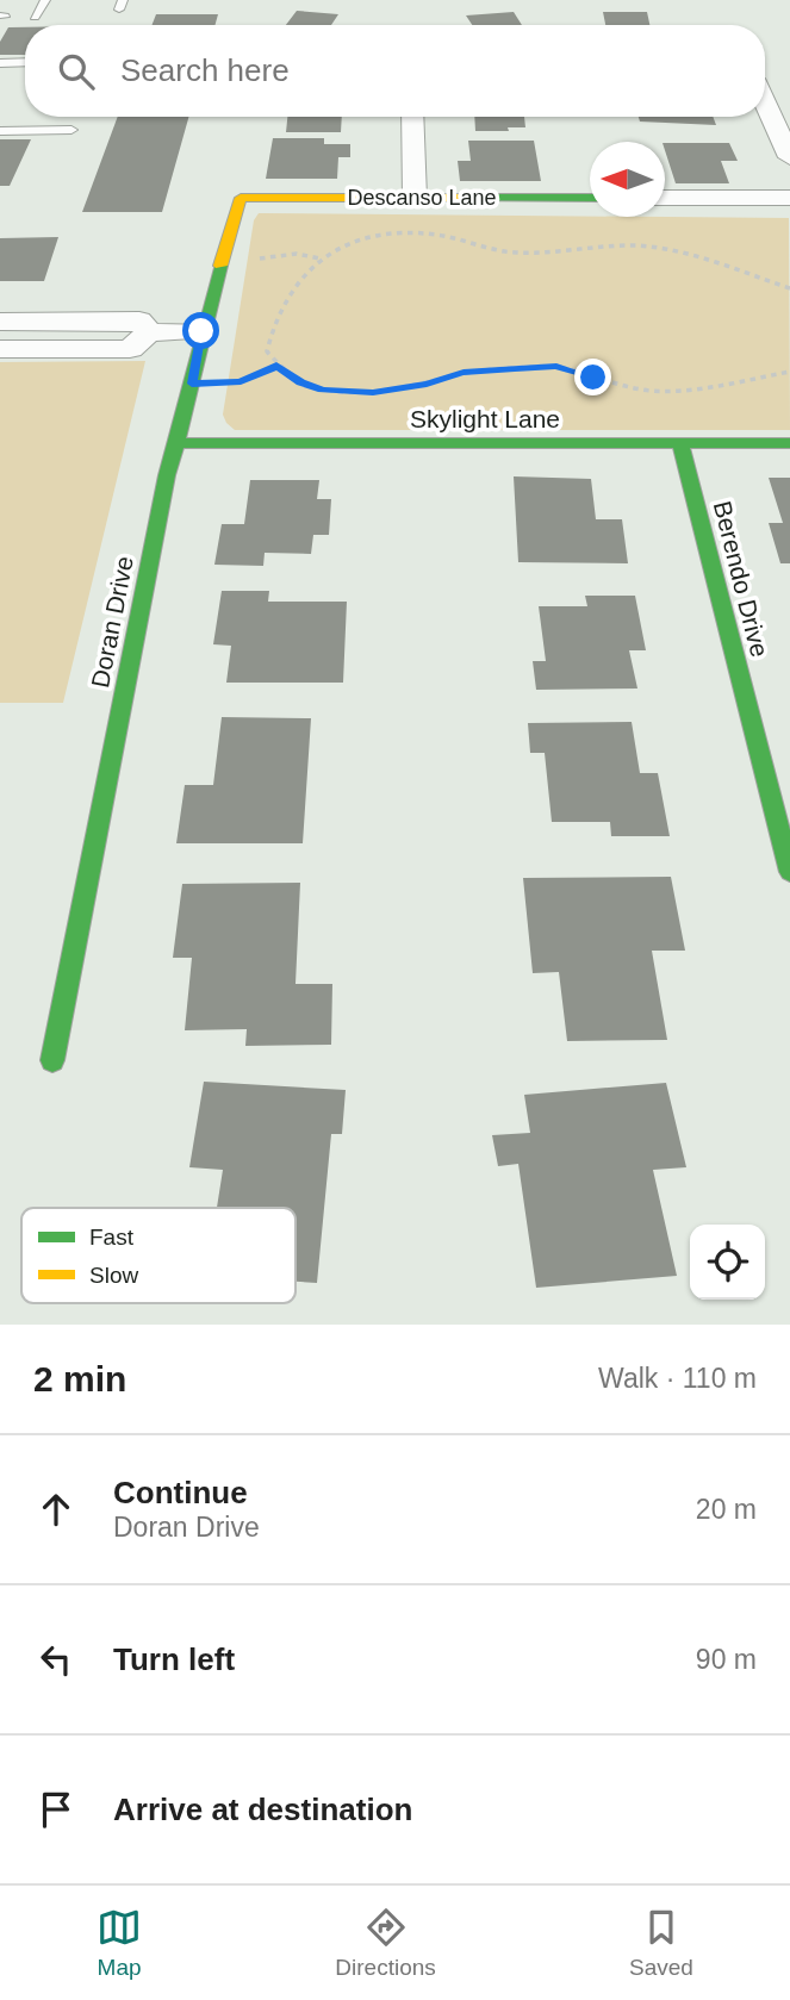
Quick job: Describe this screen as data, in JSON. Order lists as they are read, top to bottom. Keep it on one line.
{"streets":{"street":["Descanso Lane","Skylight Lane","Berendo Drive","Doran Drive"]},"crossings":[["Descanso Lane","Doran Drive"],["Skylight Lane","Berendo Drive"],["Skylight Lane","Doran Drive"]],"legend":["Fast","Slow"],"north":"left","page":{"search":"Search here","heading":["2 min","Walk · 110 m"],"list":[["Continue","Doran Drive","20 m"],["Turn left","90 m"],"Arrive at destination"],"nav":["Map","Directions","Saved"]}}
